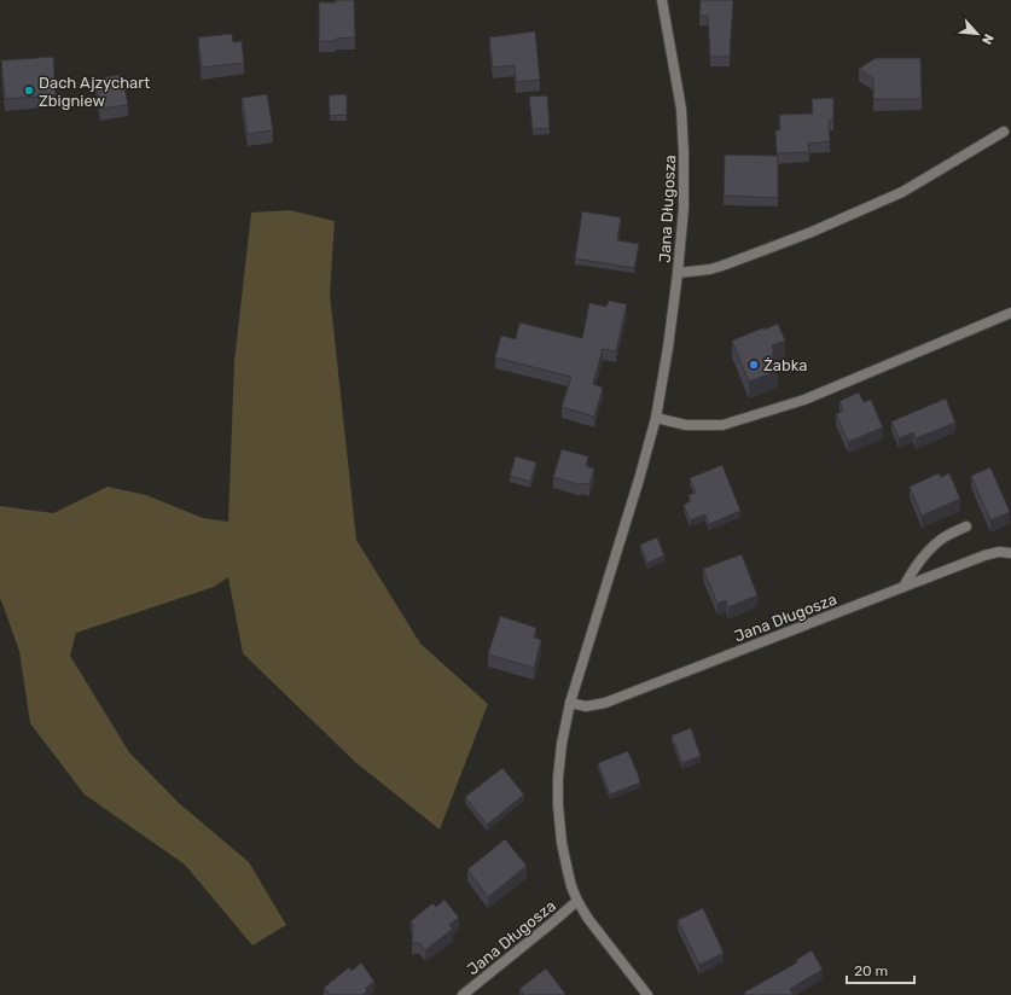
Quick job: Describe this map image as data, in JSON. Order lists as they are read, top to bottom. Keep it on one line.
{"streets":{"street":["Jana Długosza"]},"places":["Dach Ajzychart Zbigniew","Żabka"],"scale_bar":"20 m","north":"bottom right"}
